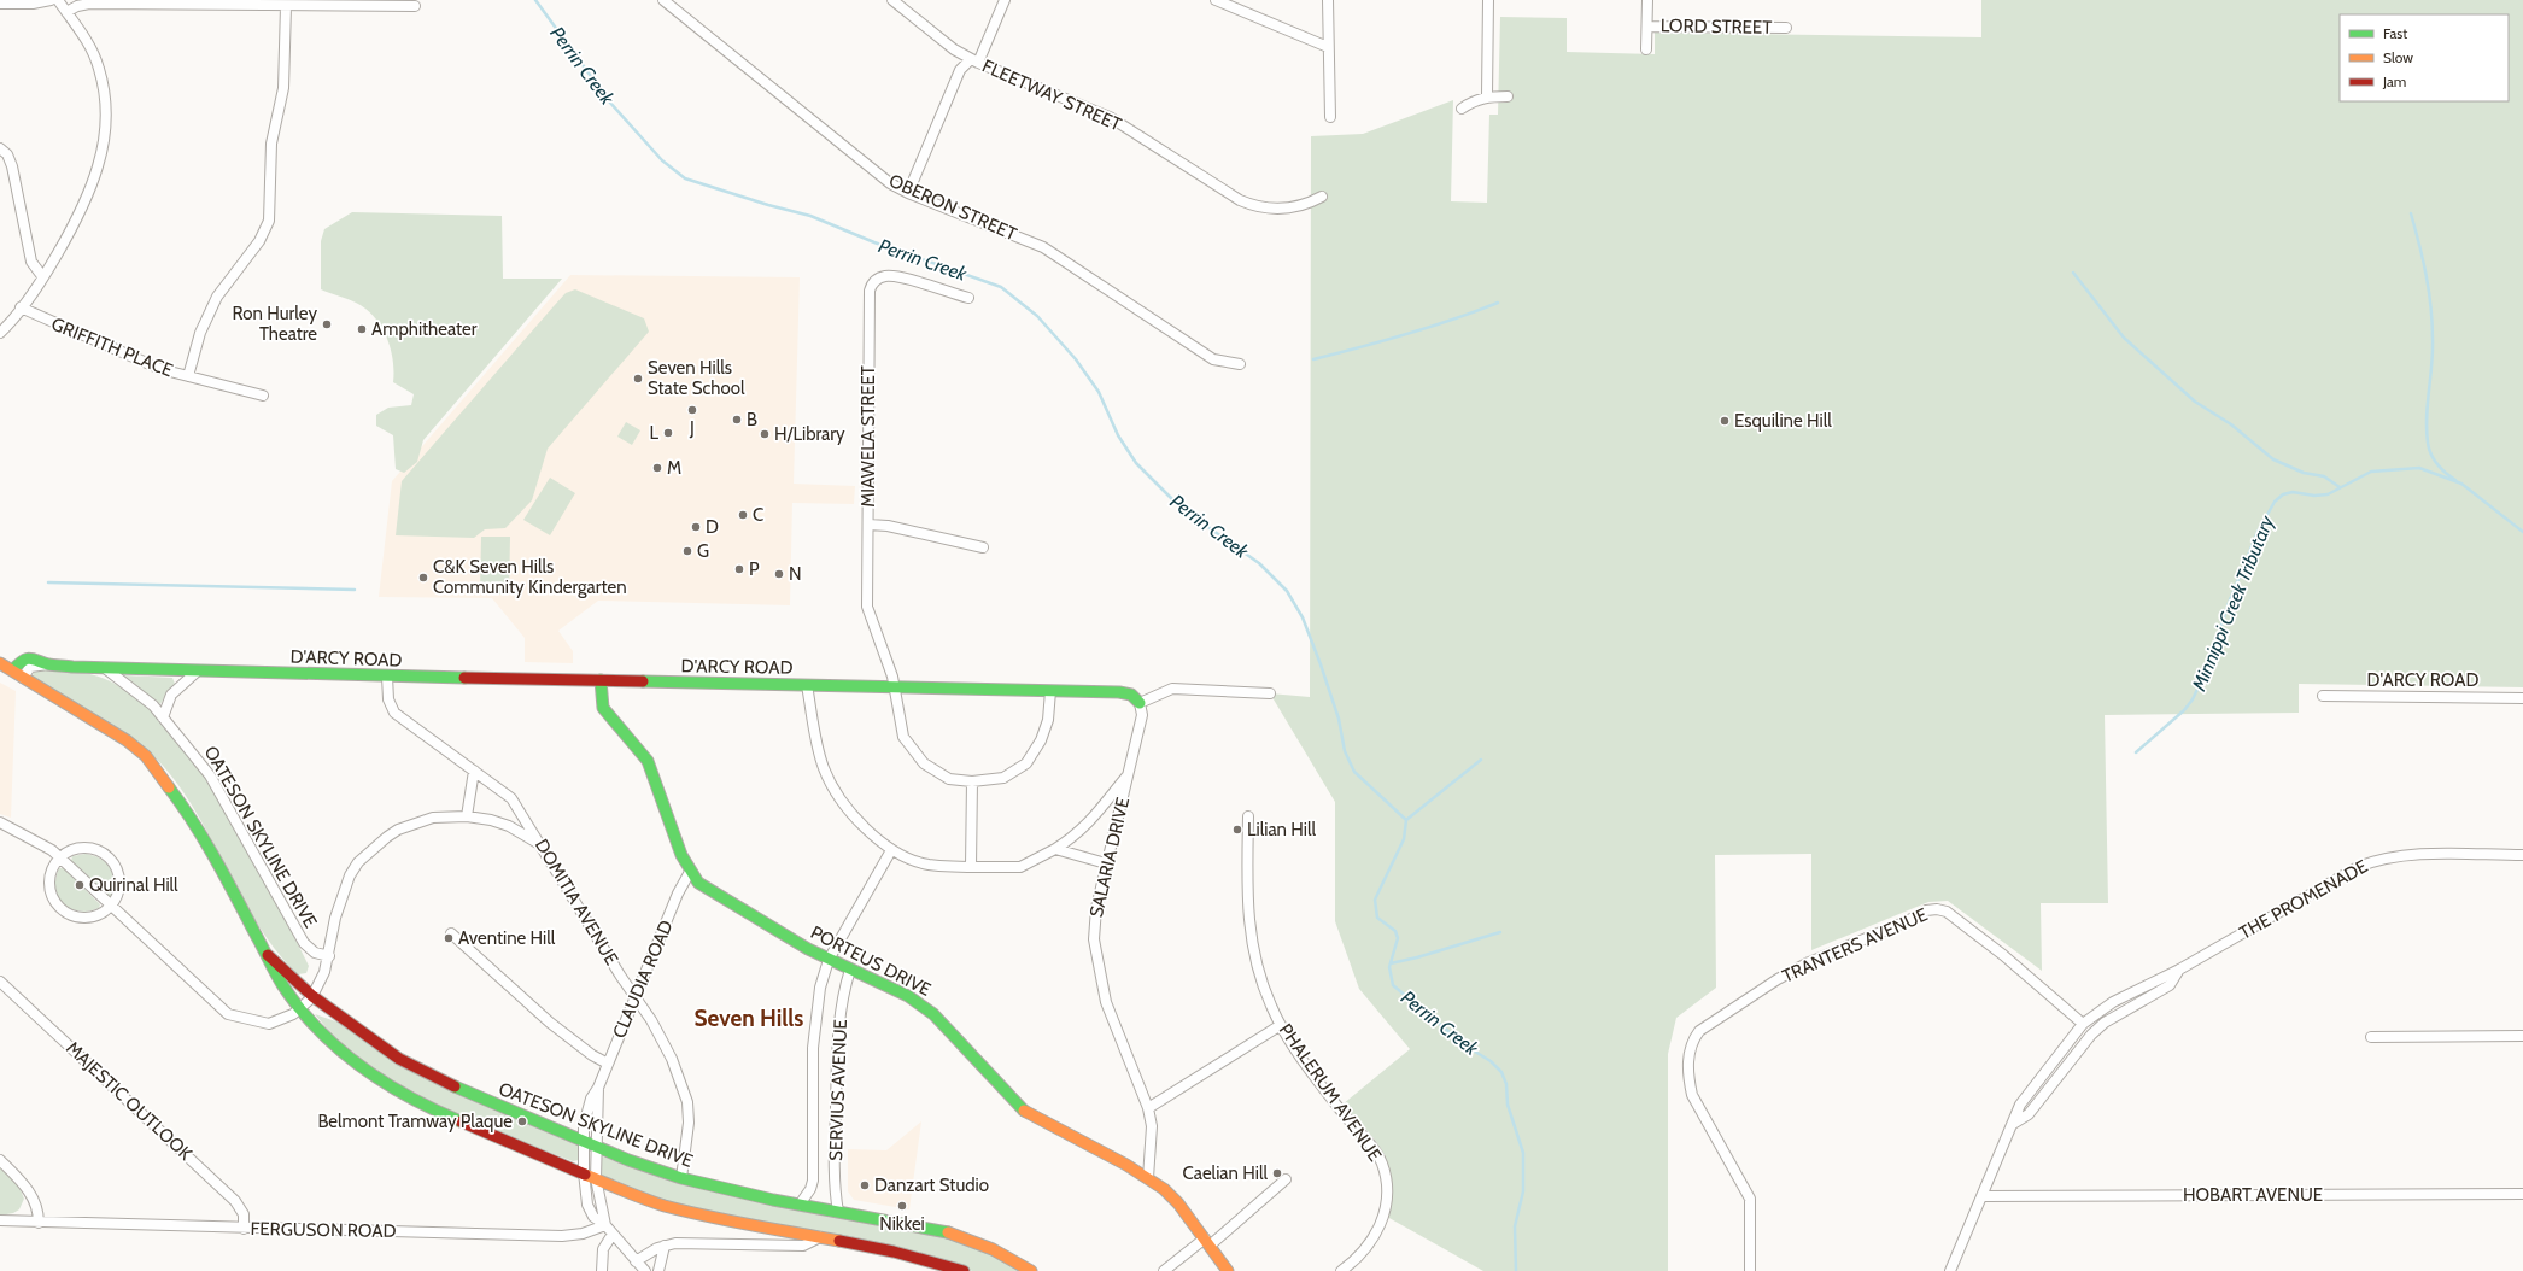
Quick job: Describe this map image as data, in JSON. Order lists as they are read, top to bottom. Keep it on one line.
{"streets":{"main road":["D'ARCY ROAD","OATESON SKYLINE DRIVE","PORTEUS DRIVE"],"street":["LORD STREET","FLEETWAY STREET","OBERON STREET","GRIFFITH PLACE","MIAWELA STREET","SALARIA DRIVE","THE PROMENADE","DOMITIA AVENUE","TRANTERS AVENUE","CLAUDIA ROAD","SERVIUS AVENUE","PHALERUM AVENUE","MAJESTIC OUTLOOK","HOBART AVENUE","FERGUSON ROAD"]},"crossings":[["MIAWELA STREET","D'ARCY ROAD"],["D'ARCY ROAD","OATESON SKYLINE DRIVE"],["D'ARCY ROAD","SALARIA DRIVE"],["D'ARCY ROAD","DOMITIA AVENUE"],["D'ARCY ROAD","PORTEUS DRIVE"],["OATESON SKYLINE DRIVE","DOMITIA AVENUE"],["OATESON SKYLINE DRIVE","CLAUDIA ROAD"],["OATESON SKYLINE DRIVE","SERVIUS AVENUE"],["SALARIA DRIVE","PORTEUS DRIVE"],["THE PROMENADE","TRANTERS AVENUE"],["THE PROMENADE","HOBART AVENUE"],["DOMITIA AVENUE","CLAUDIA ROAD"],["PORTEUS DRIVE","CLAUDIA ROAD"],["PORTEUS DRIVE","SERVIUS AVENUE"],["MAJESTIC OUTLOOK","FERGUSON ROAD"]],"districts":["Seven Hills"],"water":["Perrin Creek","Minnippi Creek Tributary"],"places":["Ron Hurley Theatre","Amphitheater","Seven Hills State School","J","B","Esquiline Hill","L","H/Library","M","C","D","G","P","N","C&K Seven Hills Community Kindergarten","Lilian Hill","Quirinal Hill","Aventine Hill","Belmont Tramway Plaque","Caelian Hill","Danzart Studio","Nikkei"],"legend":["Fast","Slow","Jam"]}
